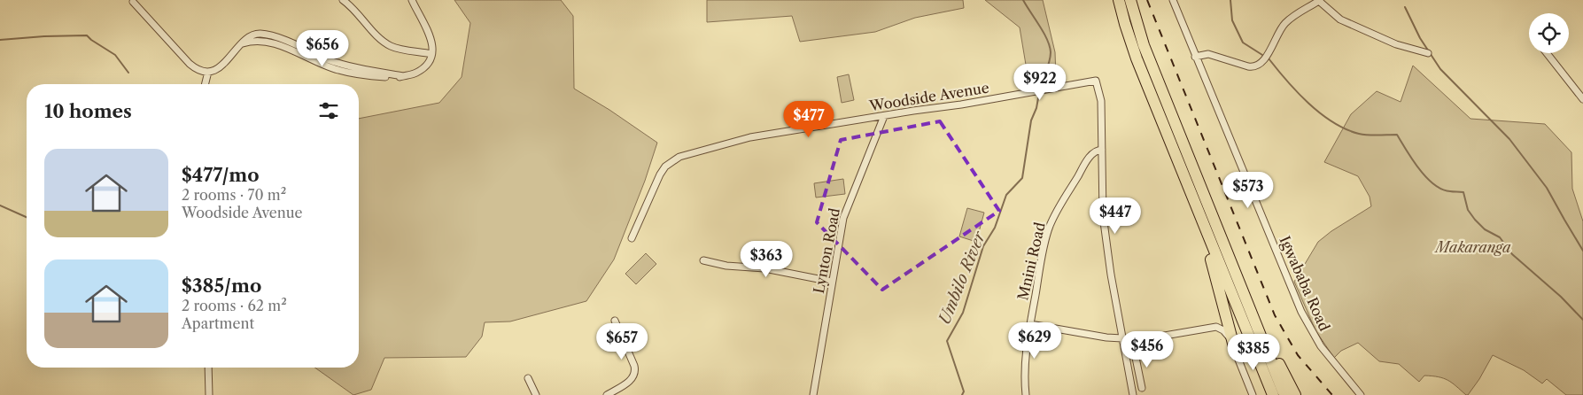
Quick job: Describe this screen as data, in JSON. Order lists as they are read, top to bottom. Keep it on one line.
{"streets":{"street":["Woodside Avenue","Lynton Road","Mnini Road","Igwababa Road"]},"crossings":[["Woodside Avenue","Lynton Road"],["Woodside Avenue","Mnini Road"]],"water":["Umbilo River"],"parks":["Makaranga"],"page":{"price":["$656","$922","$477","$573","$447","$363","$629","$657","$456","$385"],"heading":"10 homes","list":[{"name":"$477/mo","note":"2 rooms · 70 m² · Woodside Avenue"},{"name":"$385/mo","note":"2 rooms · 62 m² · Apartment"}]}}
